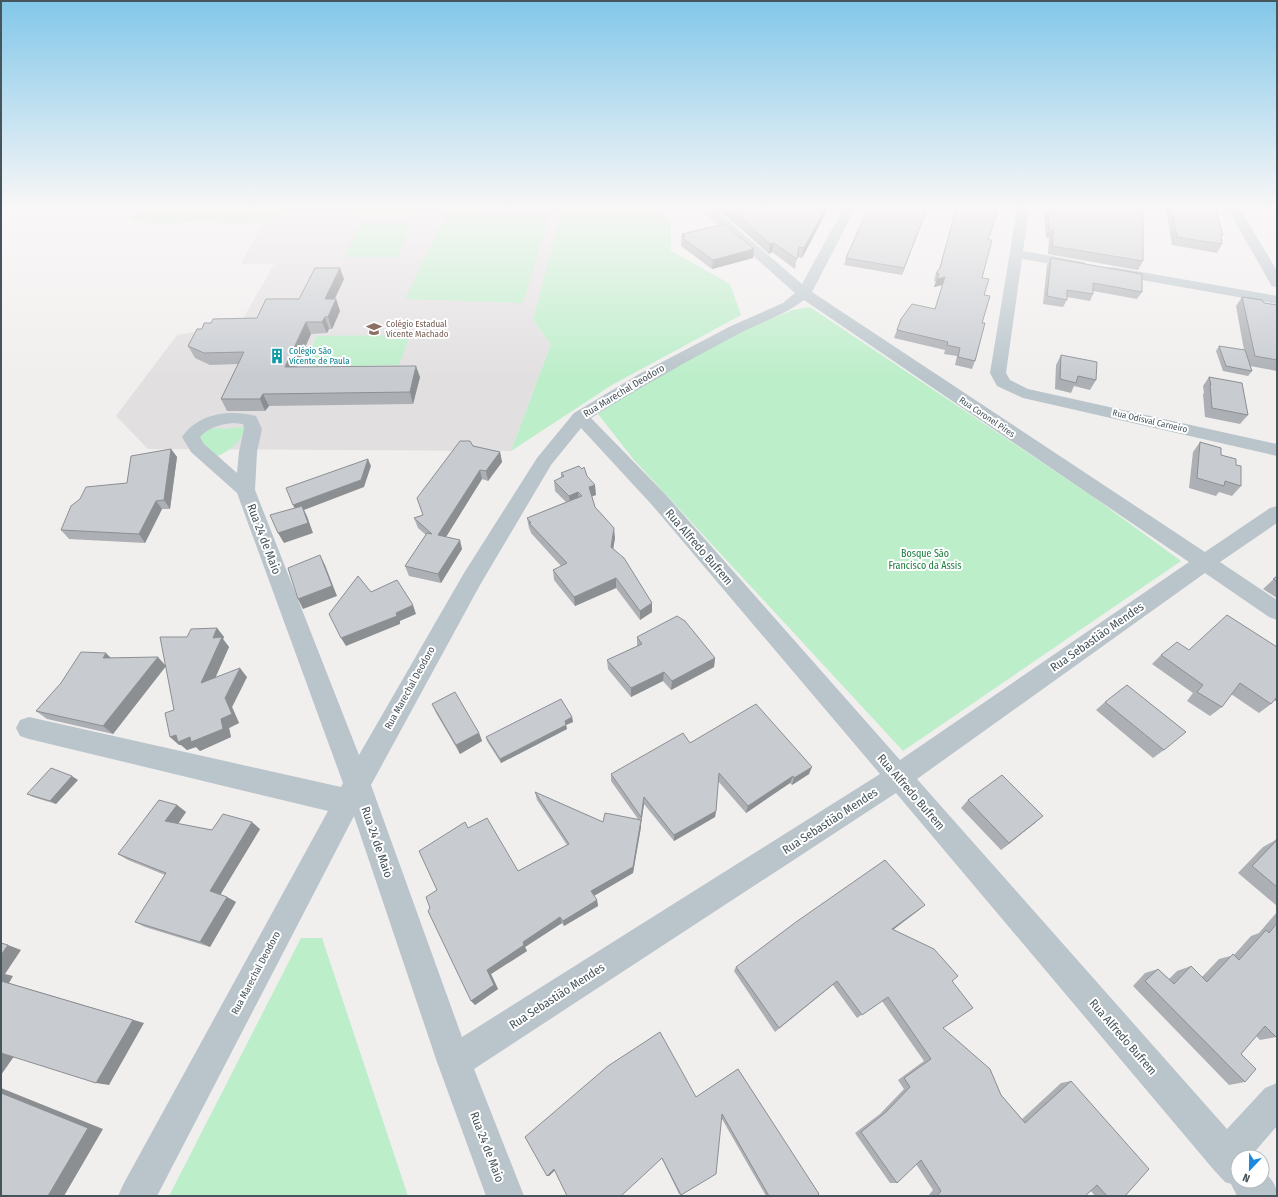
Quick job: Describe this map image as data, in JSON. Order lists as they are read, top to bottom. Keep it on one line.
{"streets":{"street":["Rua Marechal Deodoro","Rua Coronel Pires","Rua Odisval Carneiro","Rua 24 de Maio","Rua Alfredo Bufrem","Rua Sebastião Mendes"]},"crossings":[["Rua Marechal Deodoro","Rua Coronel Pires"],["Rua Marechal Deodoro","Rua 24 de Maio"],["Rua Marechal Deodoro","Rua Alfredo Bufrem"],["Rua Coronel Pires","Rua Sebastião Mendes"],["Rua 24 de Maio","Rua Sebastião Mendes"],["Rua Alfredo Bufrem","Rua Sebastião Mendes"]],"parks":["Bosque São Francisco da Assis"],"places":{"school or university":["Colégio Estadual Vicente Machado"],"building":["Colégio São Vicente de Paula"]},"north":"bottom"}
